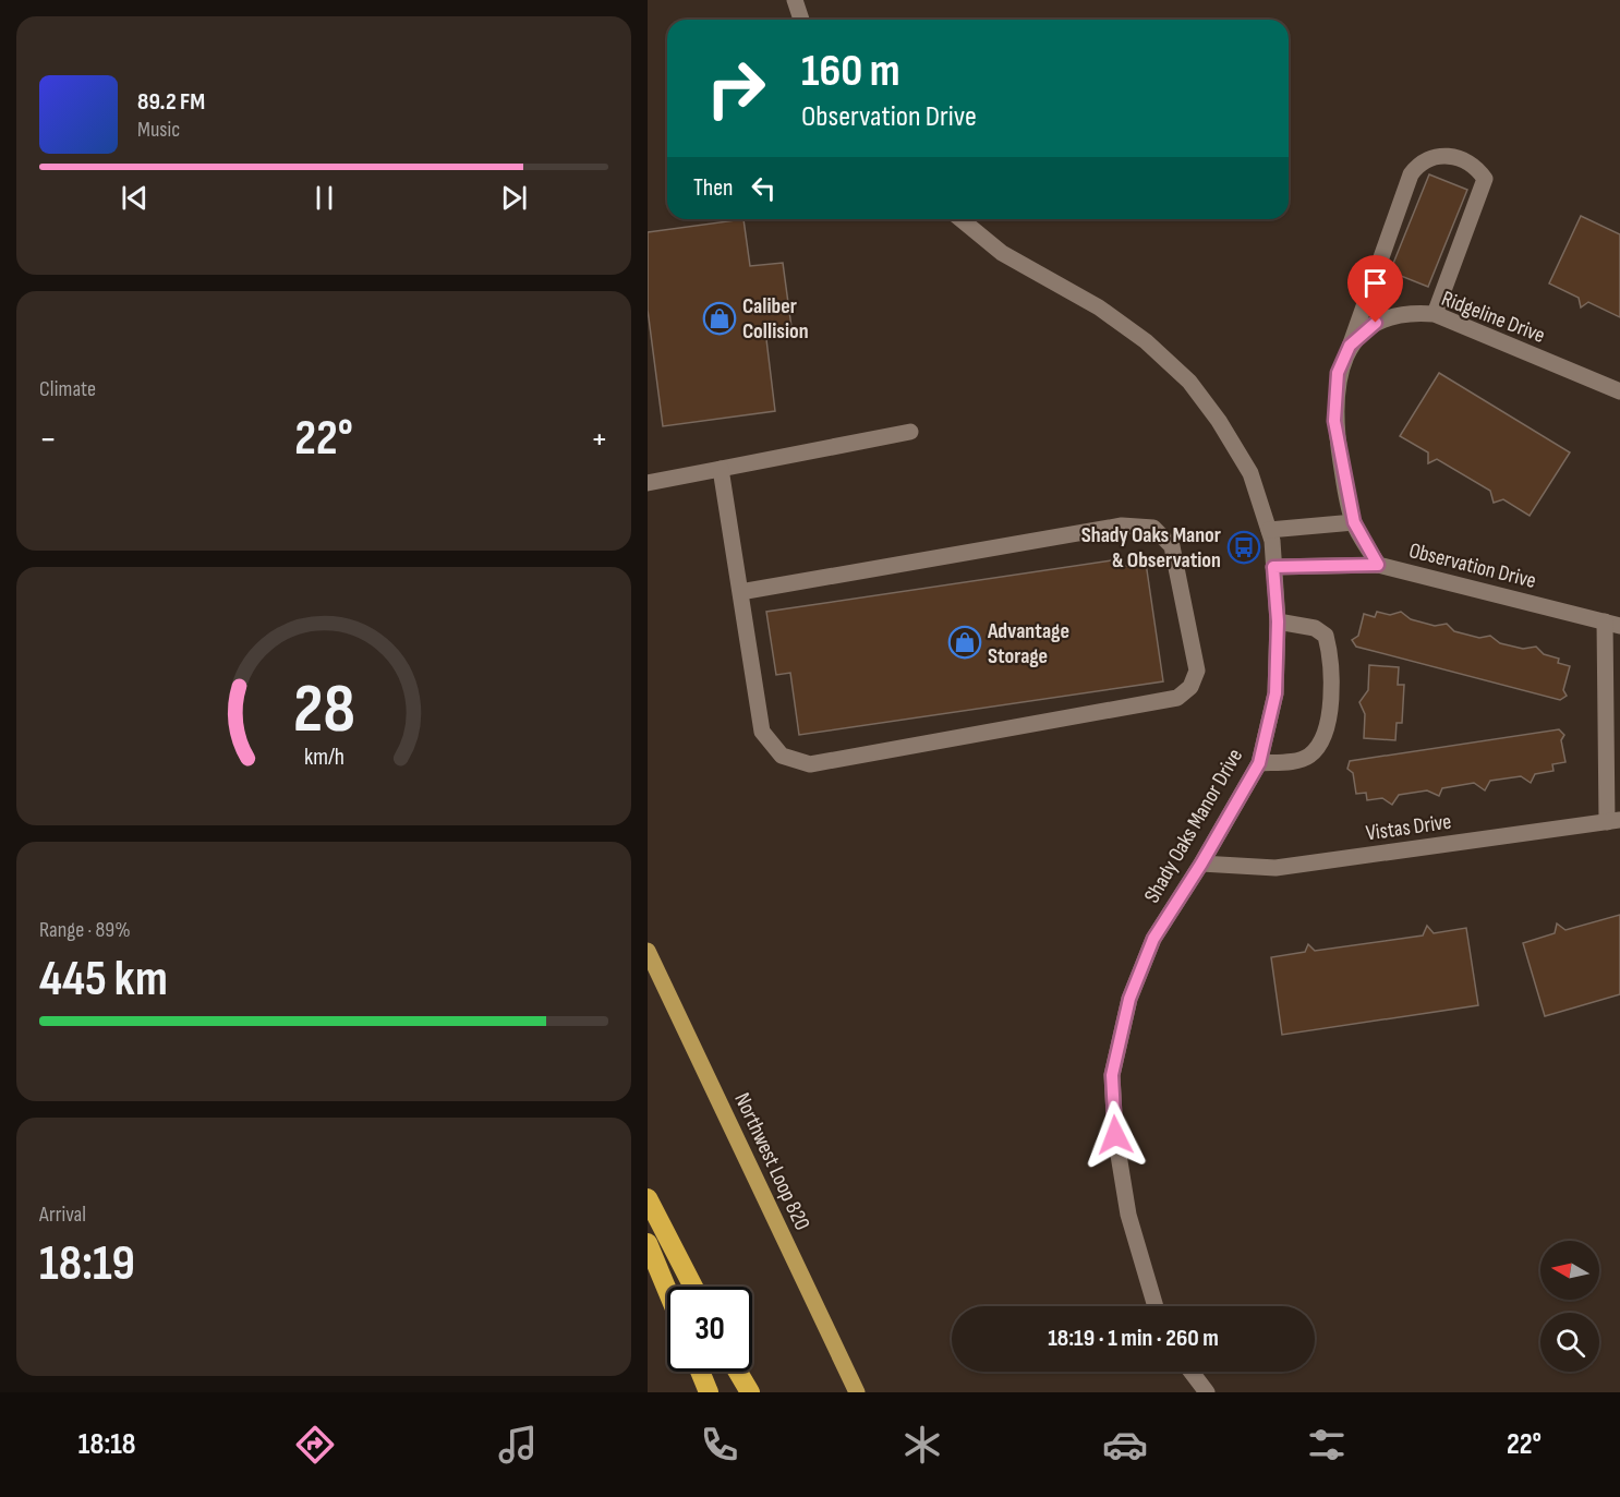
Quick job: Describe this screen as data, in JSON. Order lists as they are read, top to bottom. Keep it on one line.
{"streets":{"main road":["Northwest Loop 820"],"street":["Ridgeline Drive","Observation Drive","Shady Oaks Manor Drive","Vistas Drive"]},"crossings":[["Ridgeline Drive","Observation Drive"],["Observation Drive","Shady Oaks Manor Drive"],["Shady Oaks Manor Drive","Vistas Drive"]],"places":{"shop":["Caliber Collision","Advantage Storage"],"bus stop":["Shady Oaks Manor & Observation"]},"north":"left","page":{"turn":["160 m","Observation Drive"],"song":["89.2 FM","Music"],"then":"Then","tile":["Climate",["Range · 89%","445 km"],["Arrival","18:19"]],"heat":["−","22°","+"],"limit":"30","trip":"18:19 · 1 min · 260 m","tabs":["18:18","22°"],"gauge":["28","km/h"]}}
